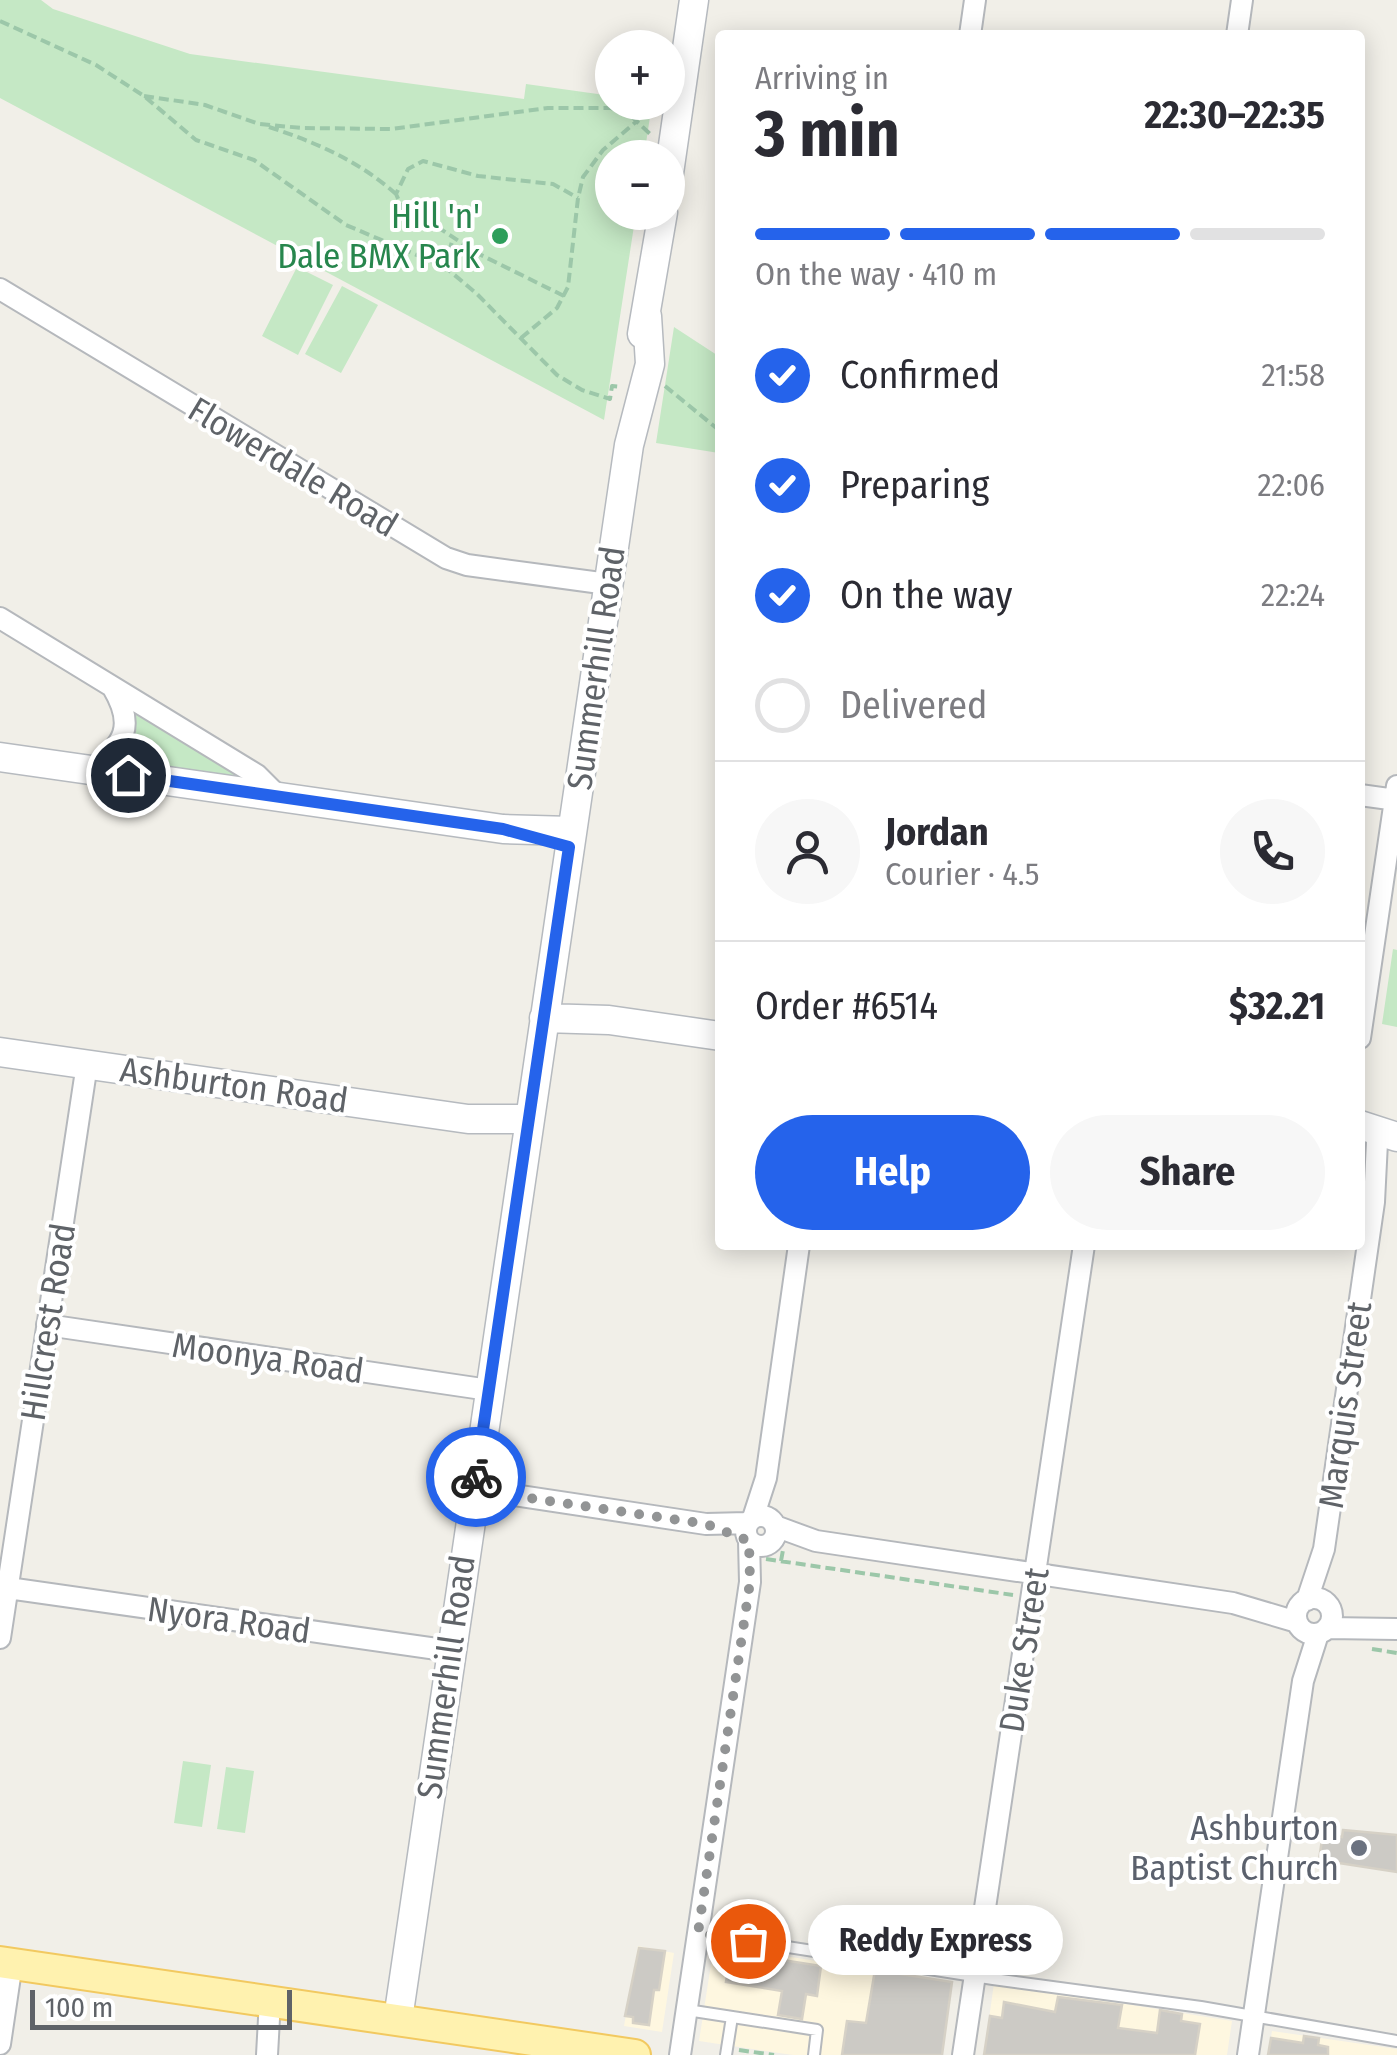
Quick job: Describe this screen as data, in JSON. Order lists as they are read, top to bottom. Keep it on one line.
{"streets":{"main road":["Summerhill Road","Ashburton Road"],"street":["Flowerdale Road","Hillcrest Road","Moonya Road","Marquis Street","Nyora Road","Duke Street"]},"crossings":[["Flowerdale Road","Summerhill Road"],["Summerhill Road","Ashburton Road"],["Summerhill Road","Moonya Road"],["Summerhill Road","Nyora Road"],["Ashburton Road","Hillcrest Road"],["Hillcrest Road","Moonya Road"],["Hillcrest Road","Nyora Road"]],"places":["Hill 'n' Dale BMX Park","Ashburton Baptist Church","Reddy Express"],"scale_bar":"100 m","page":{"map_buttons":["+","−"],"heading":["3 min","Arriving in","22:30–22:35"],"panel":["Jordan","Courier · 4.5","Order #6514","$32.21"],"bar":"On the way · 410 m","list":[["Confirmed","21:58"],["Preparing","22:06"],["On the way","22:24"],"Delivered"],"buttons":["Help","Share"],"bubble":"Reddy Express","scale":"100 m"}}
